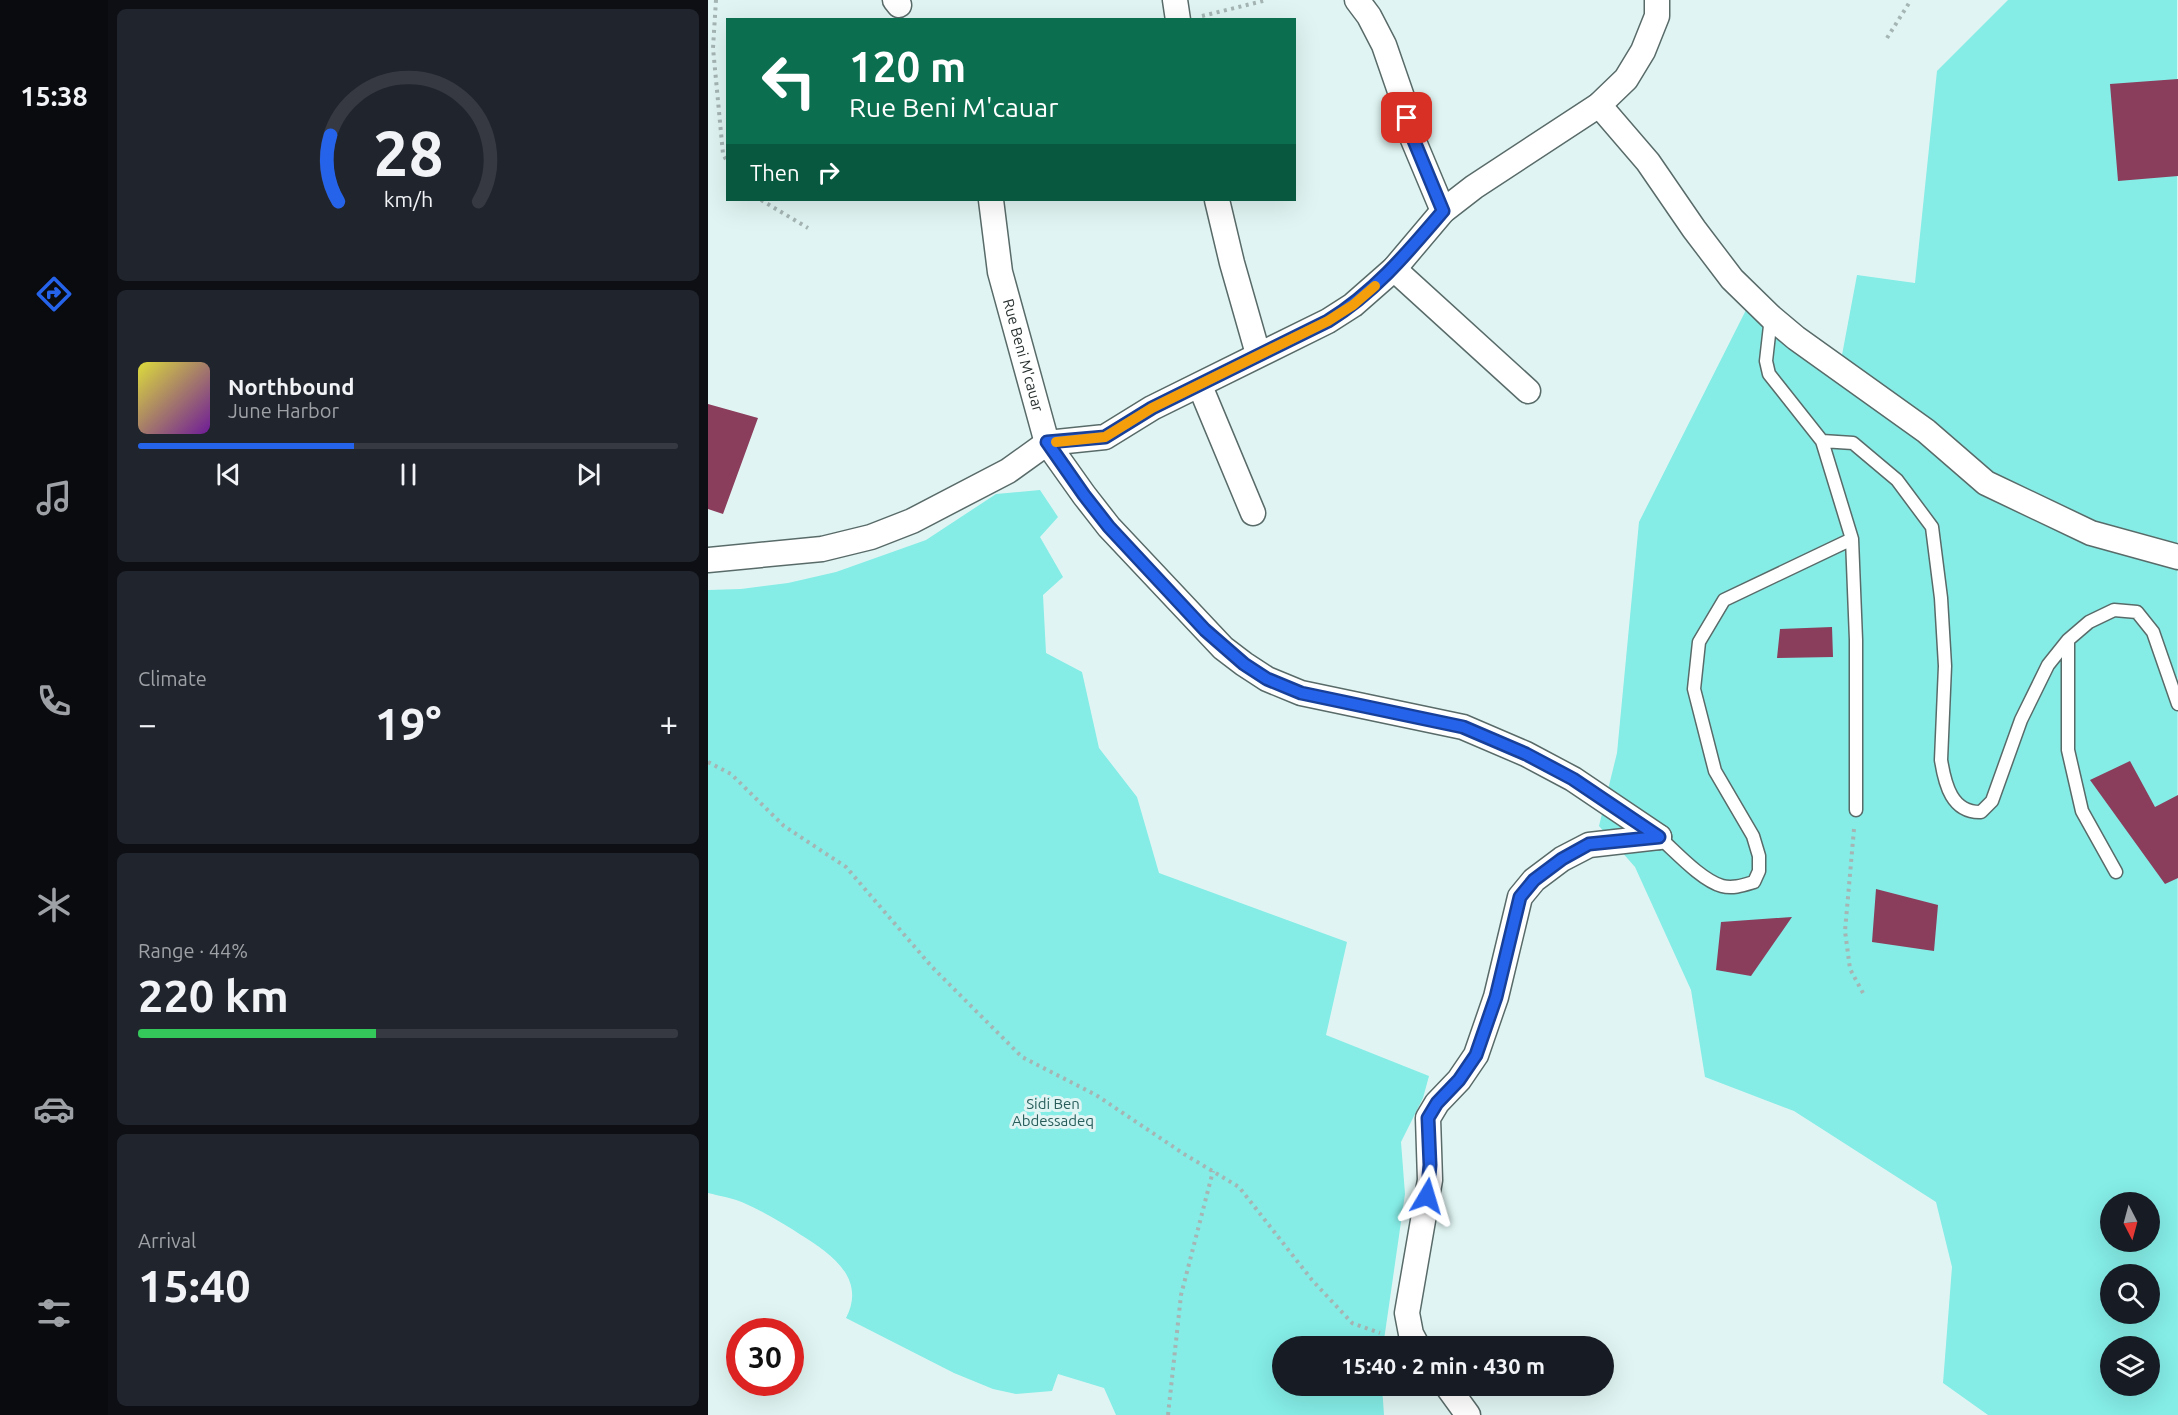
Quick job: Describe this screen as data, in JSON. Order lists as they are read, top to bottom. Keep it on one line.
{"streets":{"street":["Rue Beni M'cauar"]},"parks":["Sidi Ben Abdessadeq"],"north":"bottom","page":{"tabs":"15:38","turn":["120 m","Rue Beni M'cauar"],"then":"Then","song":["Northbound","June Harbor"],"tile":["Climate",["Range · 44%","220 km"],["Arrival","15:40"]],"heat":["−","19°","+"],"limit":"30","trip":"15:40 · 2 min · 430 m","gauge":["28","km/h"]}}
